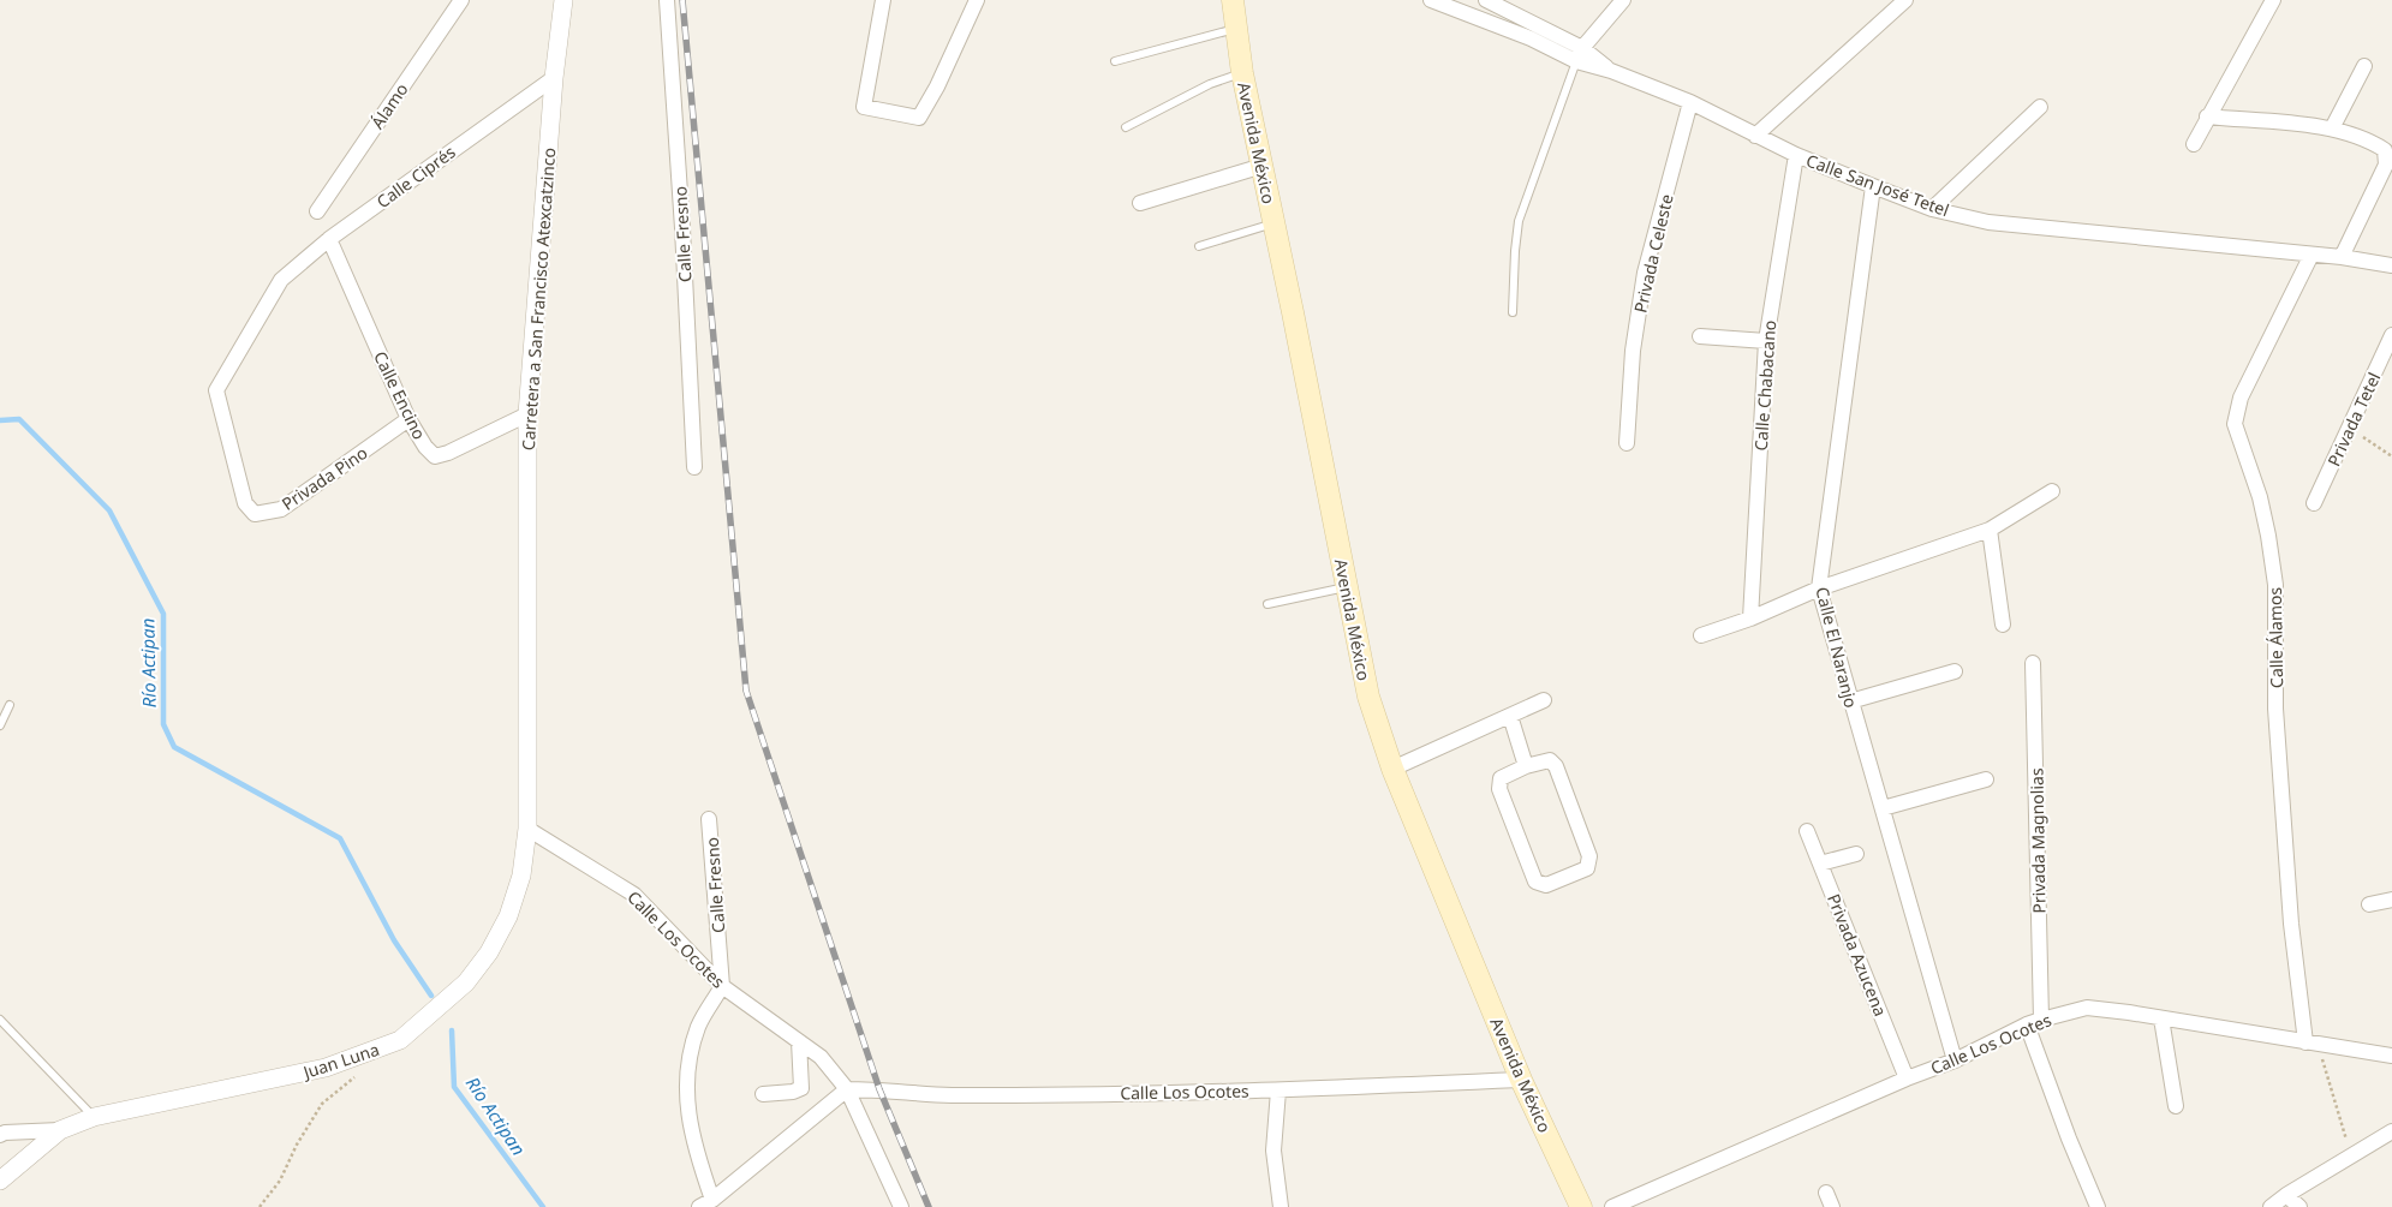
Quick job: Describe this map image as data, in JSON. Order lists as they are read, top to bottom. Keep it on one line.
{"streets":{"main road":["Avenida México"],"street":["Álamo","Calle Ciprés","Calle San José Tetel","Calle Fresno","Privada Celeste","Carretera a San Francisco Atexcatzinco","Calle Chabacano","Calle Encino","Privada Tetel","Privada Pino","Calle Álamos","Calle El Naranjo","Privada Magnolias","Calle Los Ocotes","Privada Azucena","Juan Luna"]},"crossings":[["Avenida México","Calle Los Ocotes"],["Calle Ciprés","Carretera a San Francisco Atexcatzinco"],["Calle Ciprés","Calle Encino"],["Calle Ciprés","Privada Pino"],["Calle San José Tetel","Privada Celeste"],["Calle San José Tetel","Calle Chabacano"],["Calle San José Tetel","Calle Álamos"],["Calle San José Tetel","Calle El Naranjo"],["Calle Fresno","Calle Los Ocotes"],["Carretera a San Francisco Atexcatzinco","Calle Encino"],["Carretera a San Francisco Atexcatzinco","Juan Luna"],["Calle Encino","Privada Pino"],["Calle Álamos","Calle Los Ocotes"],["Calle El Naranjo","Calle Los Ocotes"],["Privada Magnolias","Calle Los Ocotes"],["Calle Los Ocotes","Privada Azucena"],["Calle Los Ocotes","Juan Luna"]],"water":["Río Actipan"]}
